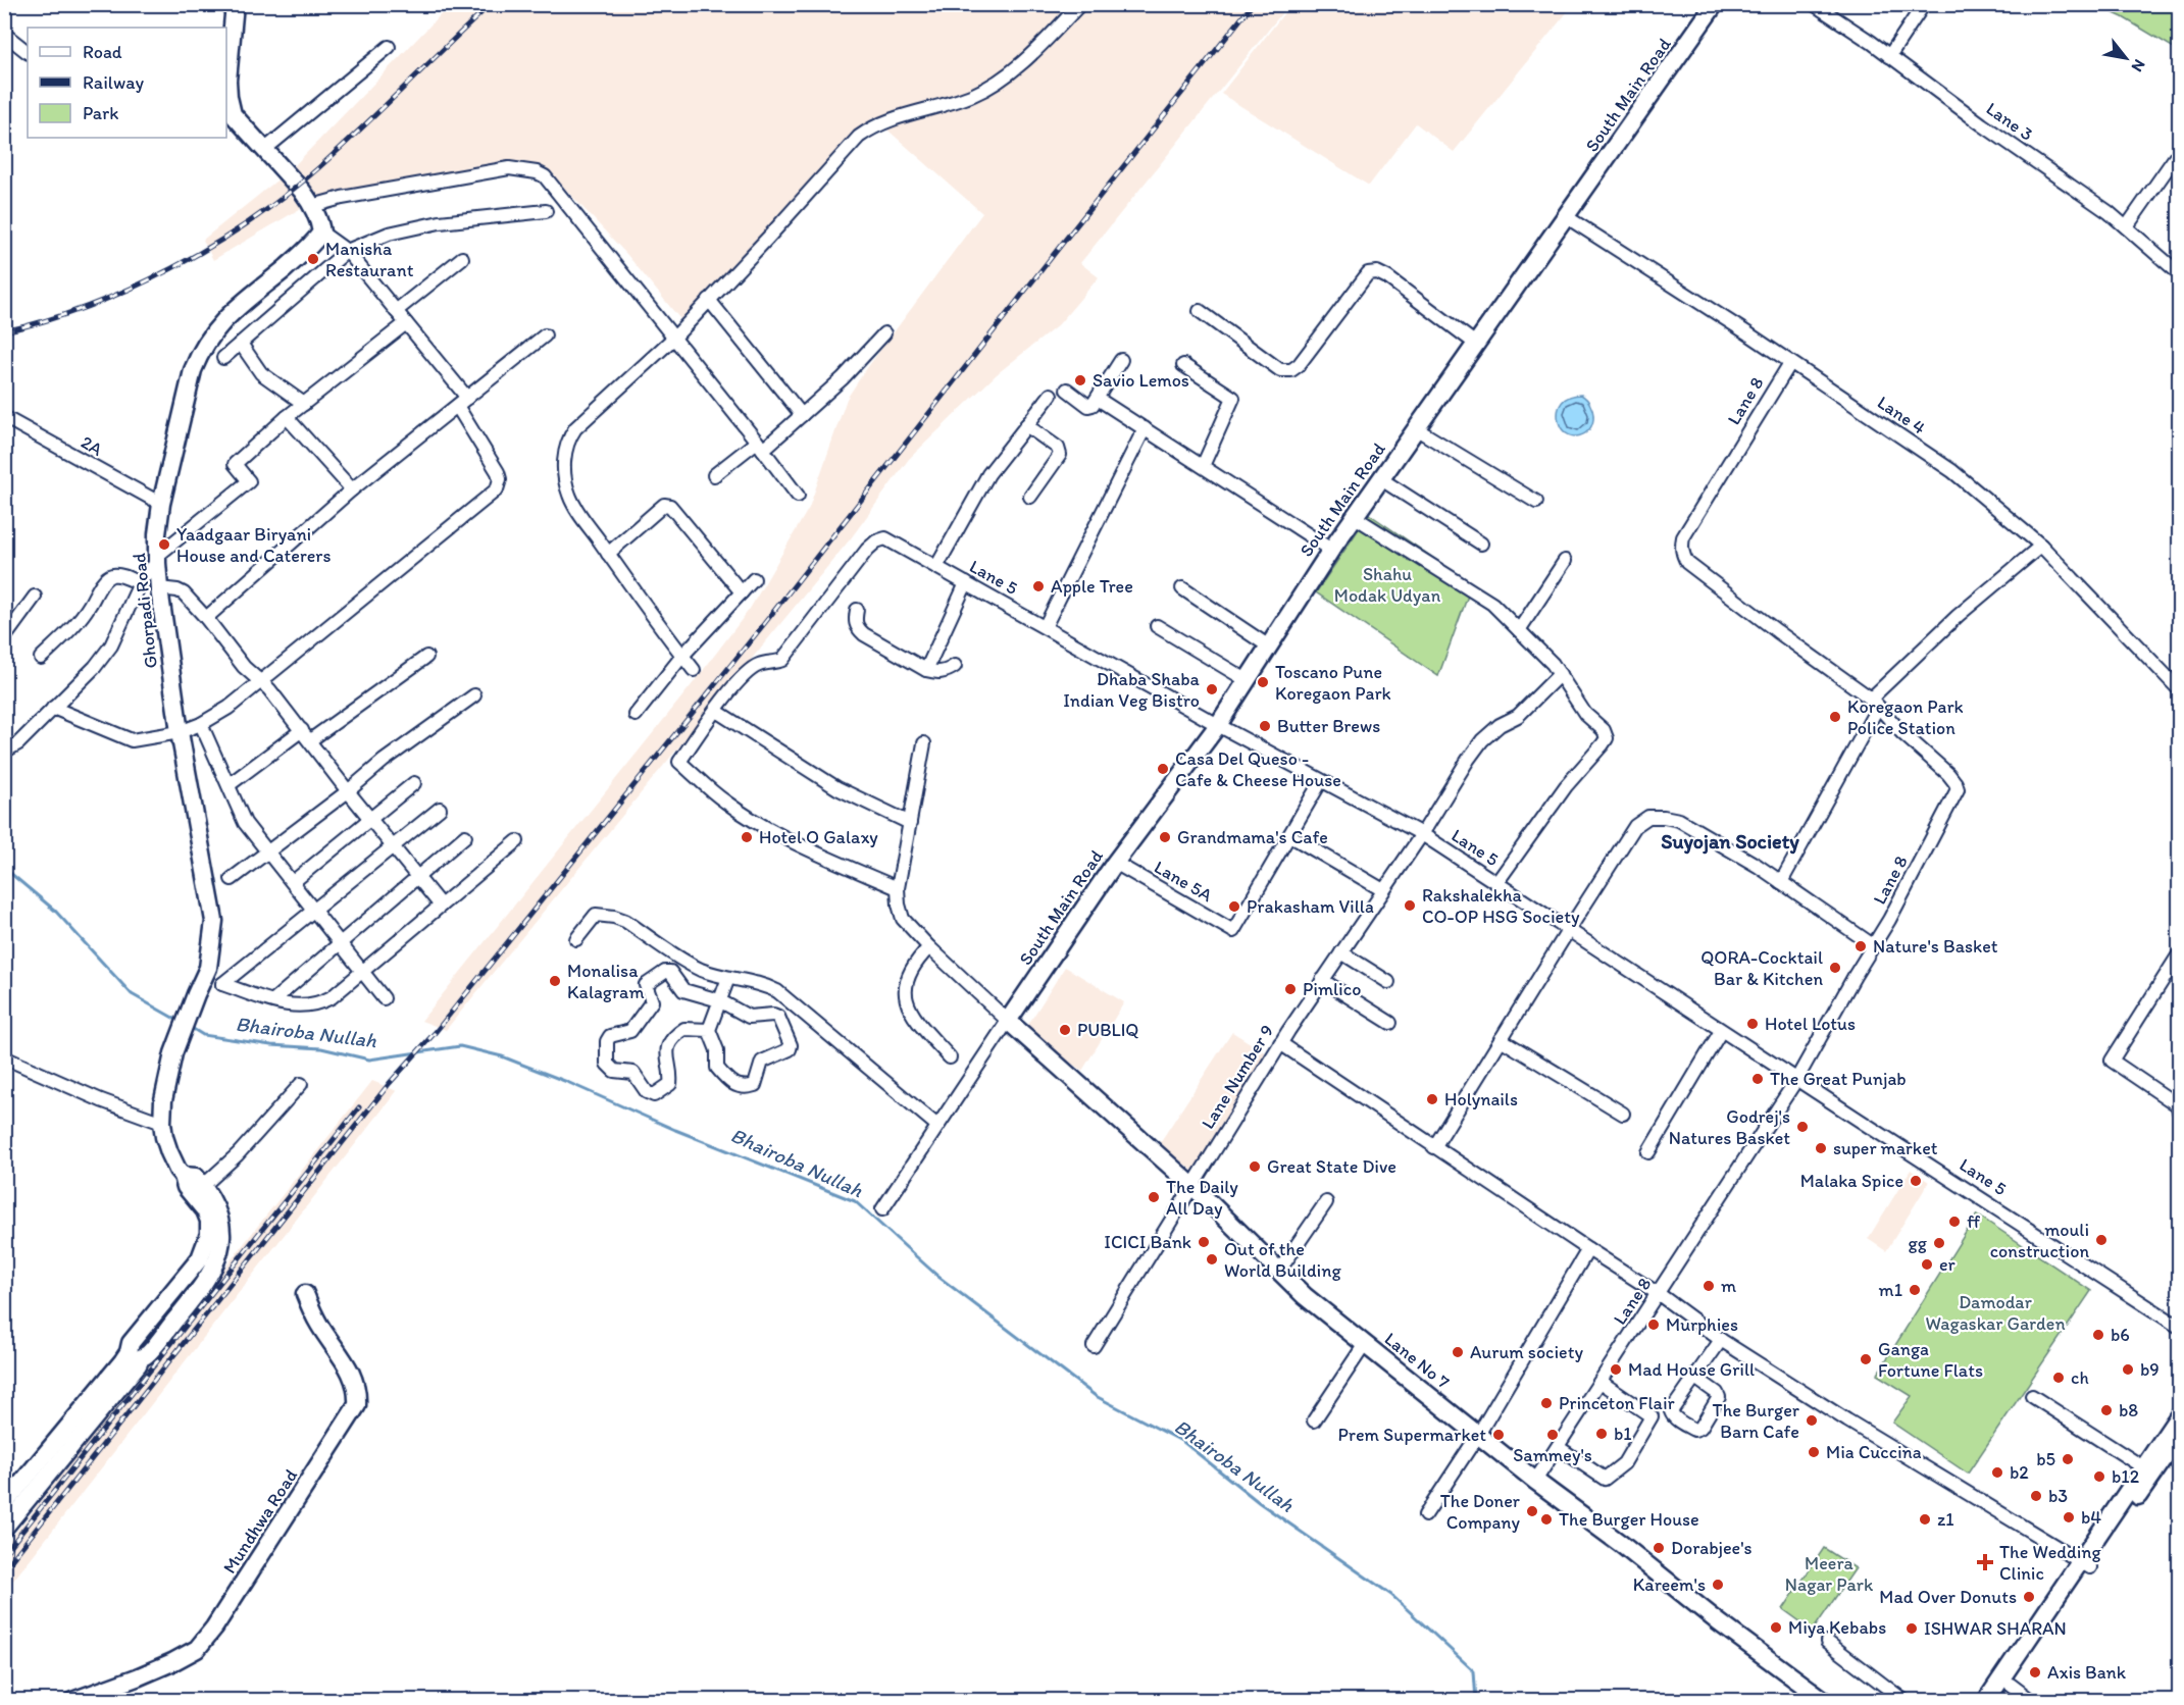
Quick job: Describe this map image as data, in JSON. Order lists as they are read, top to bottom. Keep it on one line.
{"streets":{"main road":["South Main Road","Ghorpadi Road","Lane No 7","Mundhwa Road"],"street":["Lane 3","Lane 8","Lane 4","2A","Lane 5","Lane 5A","Lane Number 9"]},"crossings":[["South Main Road","Lane 4"],["South Main Road","Lane 5"],["South Main Road","Lane 5A"],["South Main Road","Lane No 7"],["Lane 8","Lane 4"],["Lane 8","Lane 5"],["Lane 8","Lane No 7"],["2A","Ghorpadi Road"],["Lane 5","Lane Number 9"],["Lane Number 9","Lane No 7"]],"districts":["Suyojan Society"],"water":["Bhairoba Nullah"],"parks":["Shahu Modak Udyan","Damodar Wagaskar Garden","Meera Nagar Park"],"places":{"other":["Manisha Restaurant","Savio Lemos","Yaadgaar Biryani House and Caterers","Apple Tree","Toscano Pune Koregaon Park","Dhaba Shaba Indian Veg Bistro","Koregaon Park Police Station","Butter Brews","Casa Del Queso - Cafe & Cheese House","Hotel O Galaxy","Grandmama's Cafe","Rakshalekha CO-OP HSG Society","Prakasham Villa","Nature's Basket","QORA-Cocktail Bar & Kitchen","Monalisa Kalagram","Pimlico","Hotel Lotus","PUBLIQ","The Great Punjab","Holynails","Godrej's Natures Basket","super market","Great State Dive","Malaka Spice","The Daily All Day","ff","mouli construction","ICICI Bank","gg","Out of the World Building","er","m","m1","Murphies","b6","Aurum society","Ganga Fortune Flats","Mad House Grill","b9","ch","Princeton Flair","b8","The Burger Barn Cafe","b1","Prem Supermarket","Sammey's","Mia Cuccina","b5","b2","b12","b3","The Doner Company","b4","The Burger House","z1","Dorabjee's","Kareem's","Mad Over Donuts","Miya Kebabs","ISHWAR SHARAN","Axis Bank"],"health":["The Wedding Clinic"]},"legend":["Road","Railway","Park"],"north":"bottom right"}
